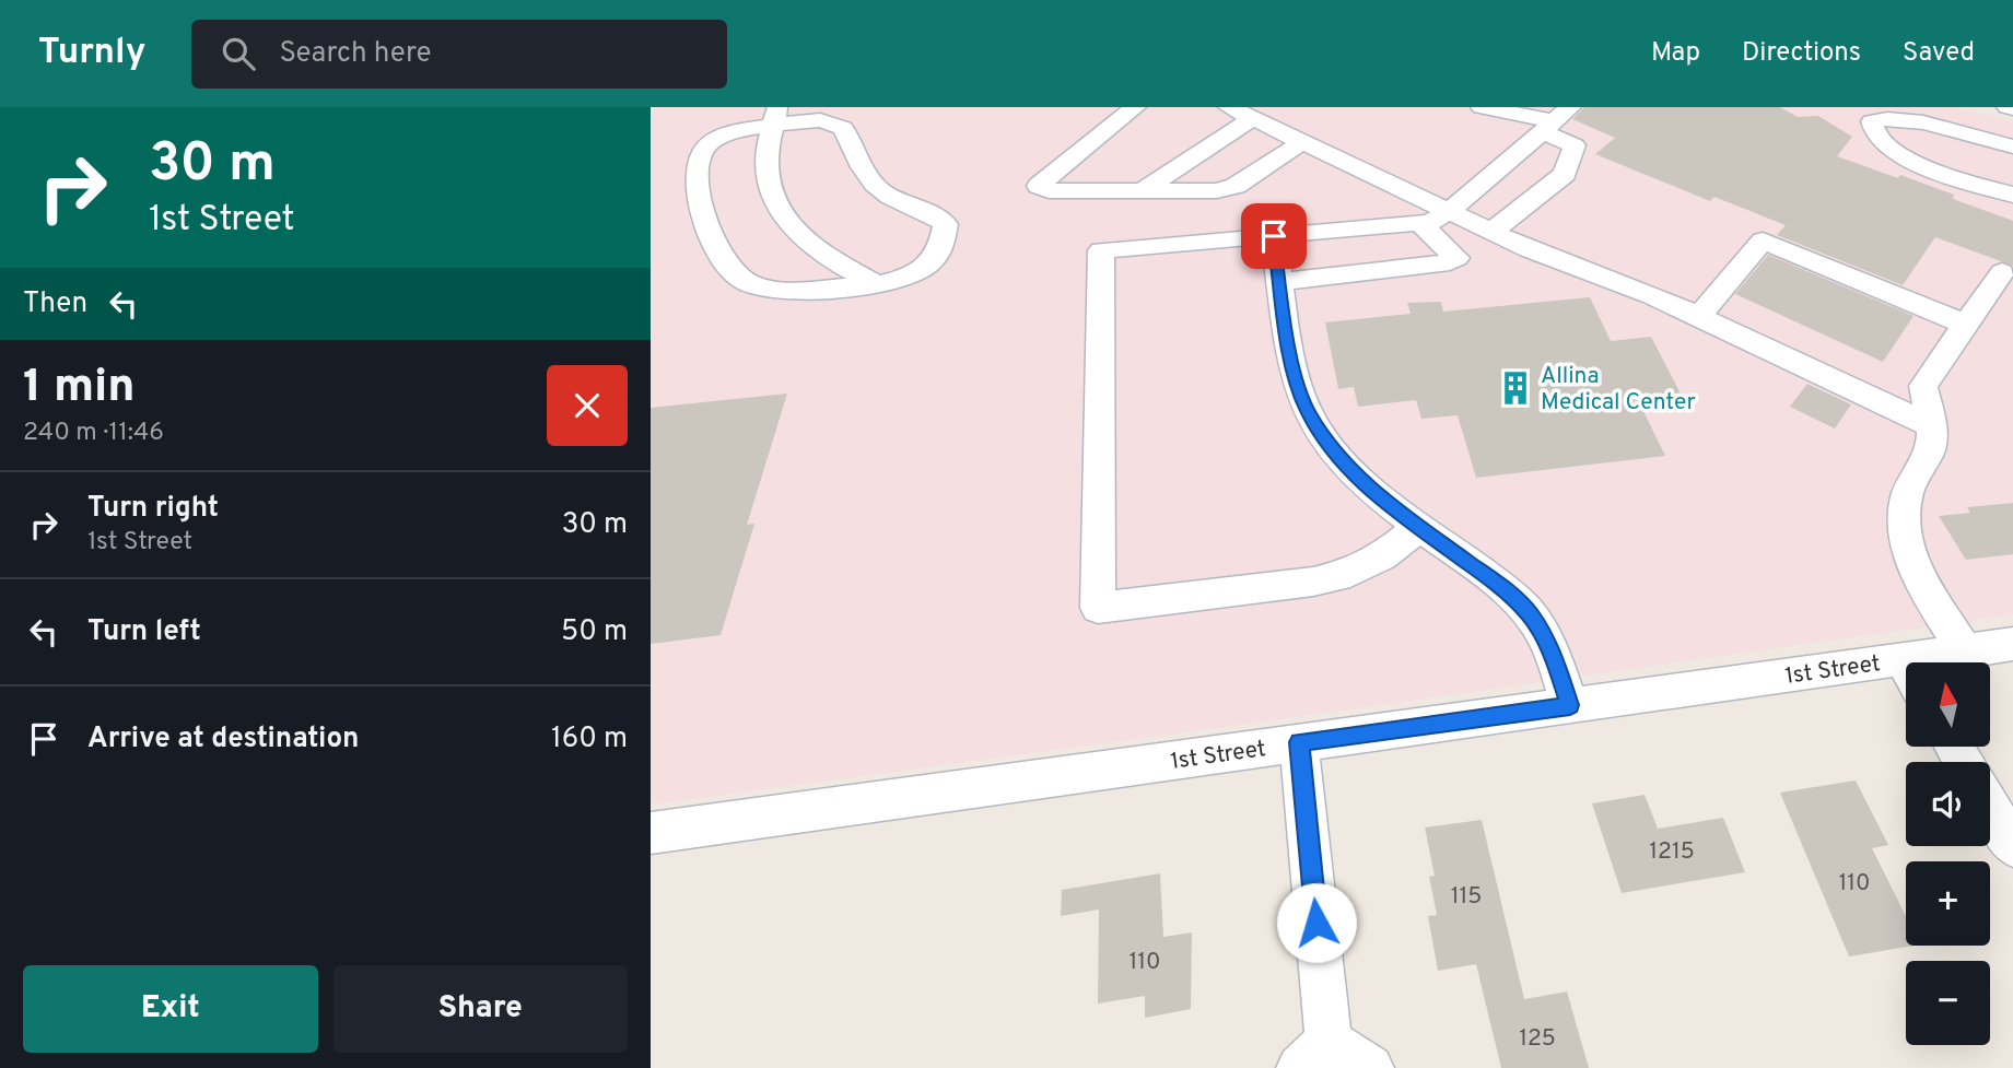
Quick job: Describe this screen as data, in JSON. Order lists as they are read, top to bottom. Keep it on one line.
{"streets":{"street":["1st Street"]},"places":{"building":["Allina Medical Center"]},"house_numbers":["1215","110","115","110","125"],"north":"top","page":{"header":"Turnly","search":"Search here","nav":["Map","Directions","Saved"],"turn":["30 m","1st Street"],"then":"Then","heading":["1 min","240 m · 11:46"],"list":[{"name":"Turn right","note":"1st Street","value":"30 m"},{"name":"Turn left","value":"50 m"},{"name":"Arrive at destination","value":"160 m"}],"map_buttons":["+","−"],"buttons":["Exit","Share"]}}
